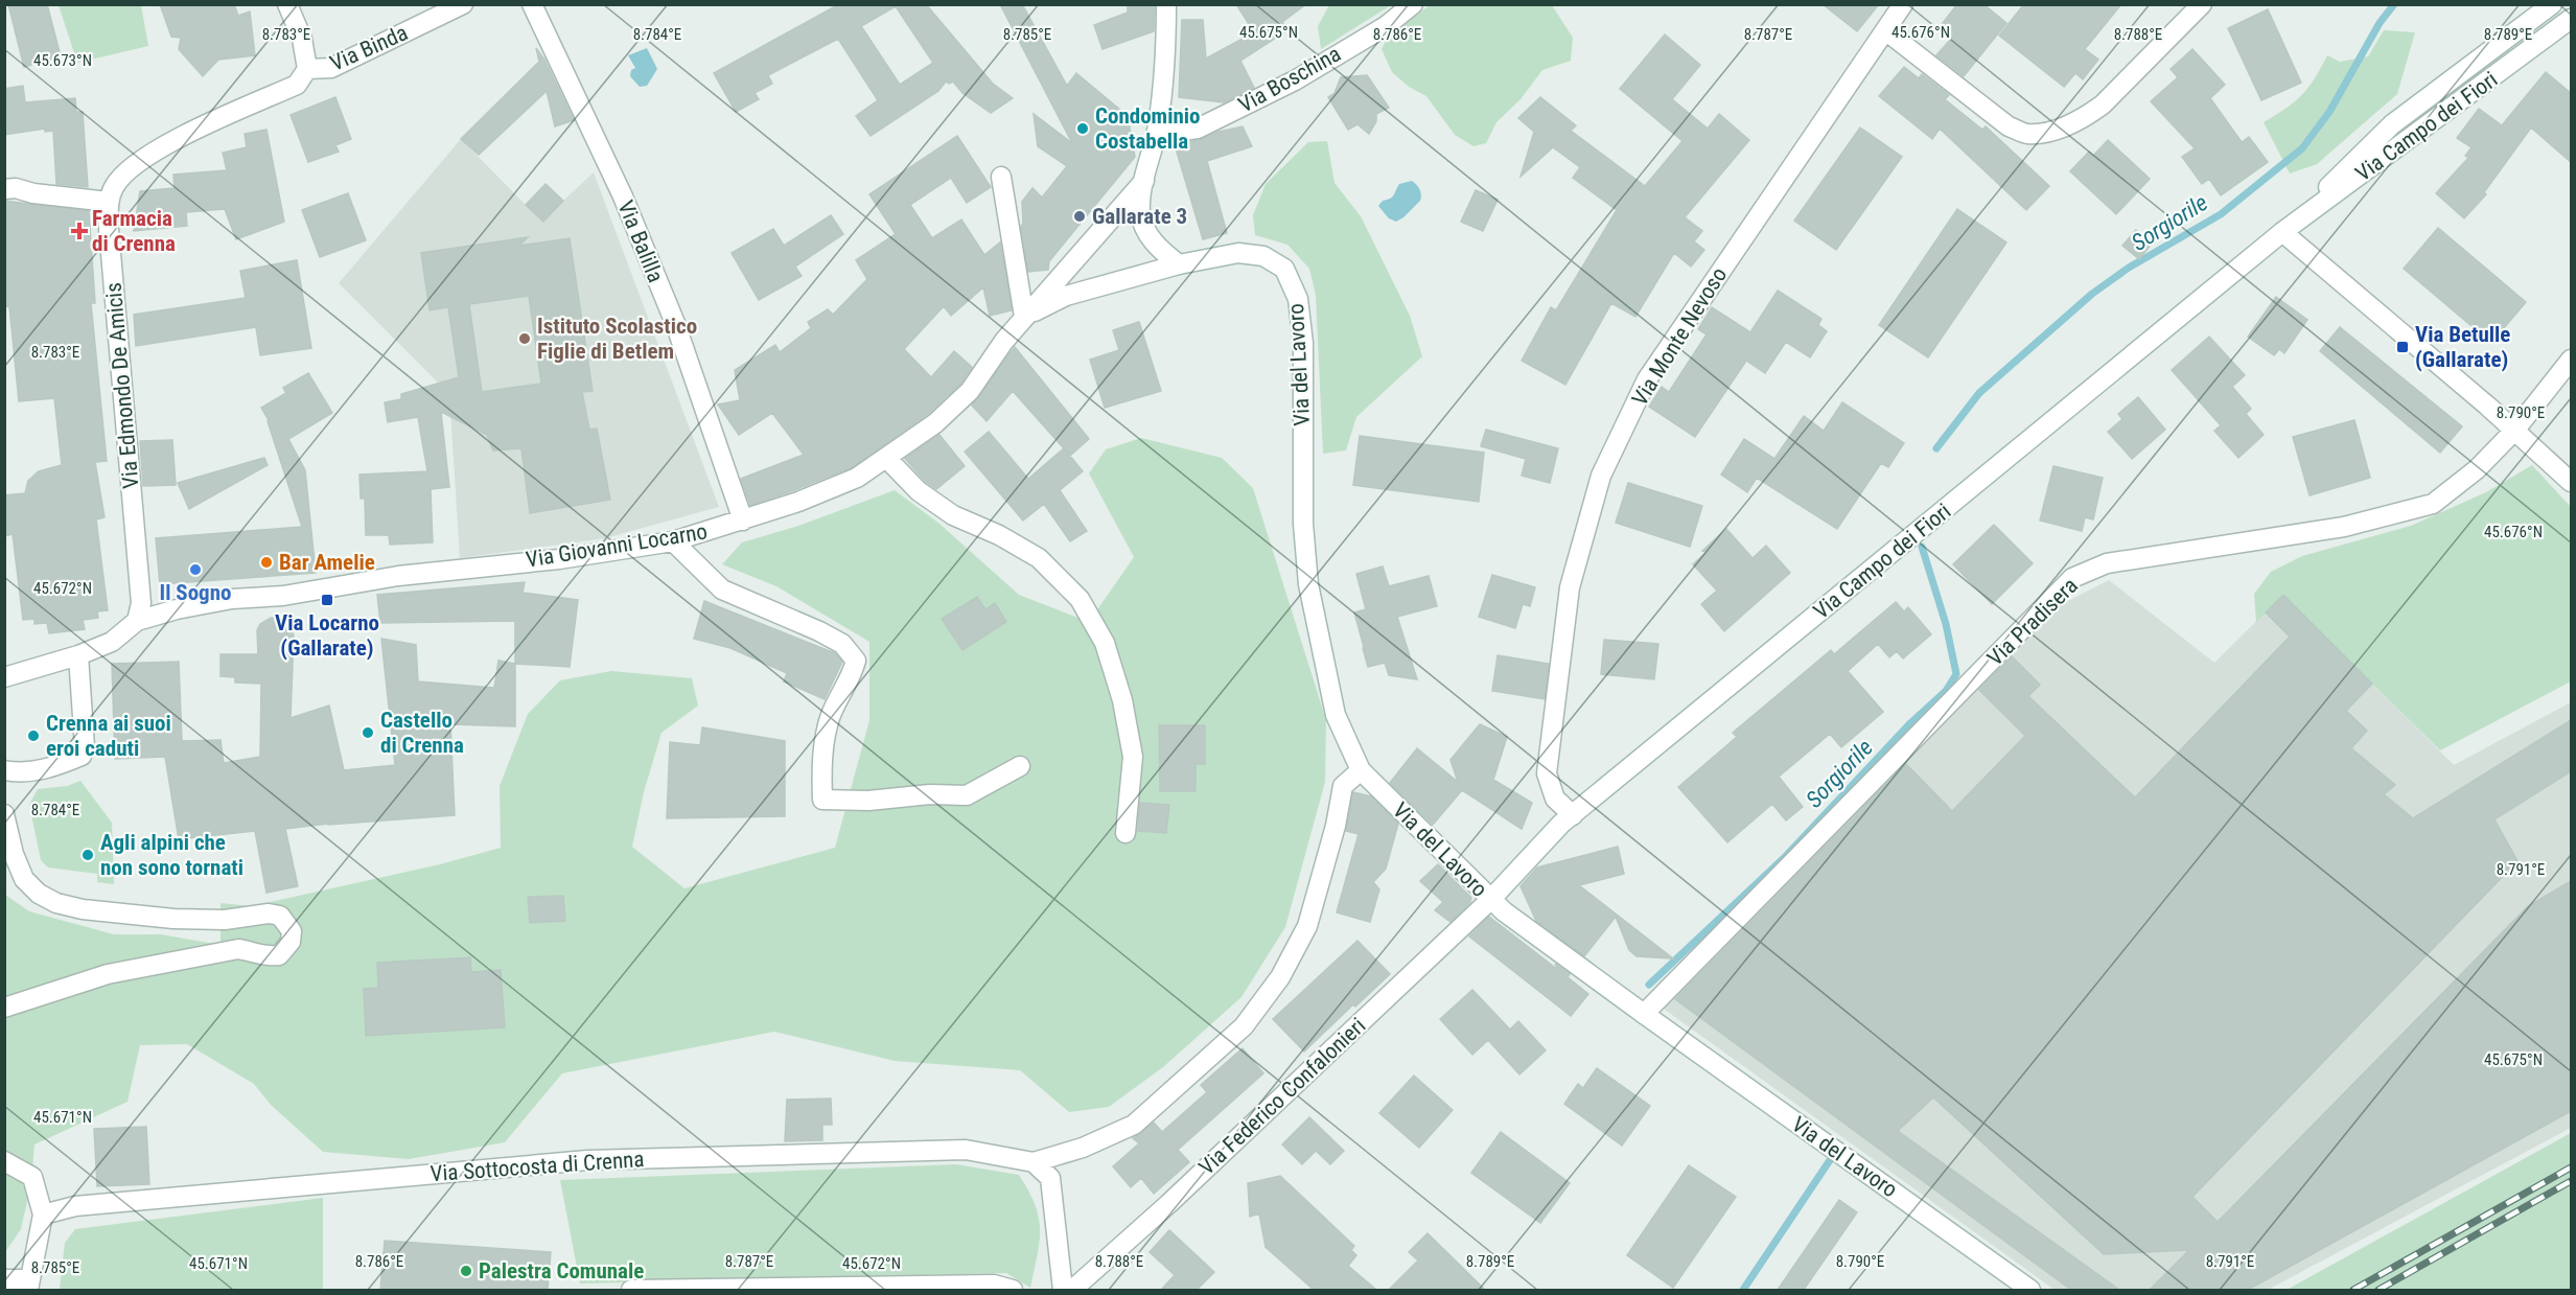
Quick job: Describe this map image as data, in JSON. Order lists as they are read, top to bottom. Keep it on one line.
{"streets":{"street":["Via Binda","Via Boschina","Via Campo dei Fiori","Via Balilla","Via Monte Nevoso","Via del Lavoro","Via Edmondo De Amicis","Via Giovanni Locarno","Via Pradisera","Via Federico Confalonieri","Via Sottocosta di Crenna"]},"crossings":[["Via Binda","Via Edmondo De Amicis"],["Via Campo dei Fiori","Via Monte Nevoso"],["Via Campo dei Fiori","Via del Lavoro"],["Via Campo dei Fiori","Via Federico Confalonieri"],["Via Balilla","Via Giovanni Locarno"],["Via del Lavoro","Via Giovanni Locarno"],["Via del Lavoro","Via Pradisera"],["Via del Lavoro","Via Federico Confalonieri"],["Via del Lavoro","Via Sottocosta di Crenna"],["Via Edmondo De Amicis","Via Giovanni Locarno"]],"water":["Sorgiorile"],"places":{"other":["Condominio Costabella","Gallarate 3","Istituto Scolastico Figlie di Betlem","Bar Amelie","Il Sogno","Castello di Crenna","Crenna ai suoi eroi caduti","Agli alpini che non sono tornati","Palestra Comunale"],"health":["Farmacia di Crenna"],"transit":["Via Betulle (Gallarate)","Via Locarno (Gallarate)"]},"coordinates":["45.675°N","45.676°N","8.783°E","8.785°E","8.786°E","8.787°E","8.788°E","8.789°E","8.784°E","45.673°N","8.790°E","45.672°N","8.791°E","45.671°N"]}
